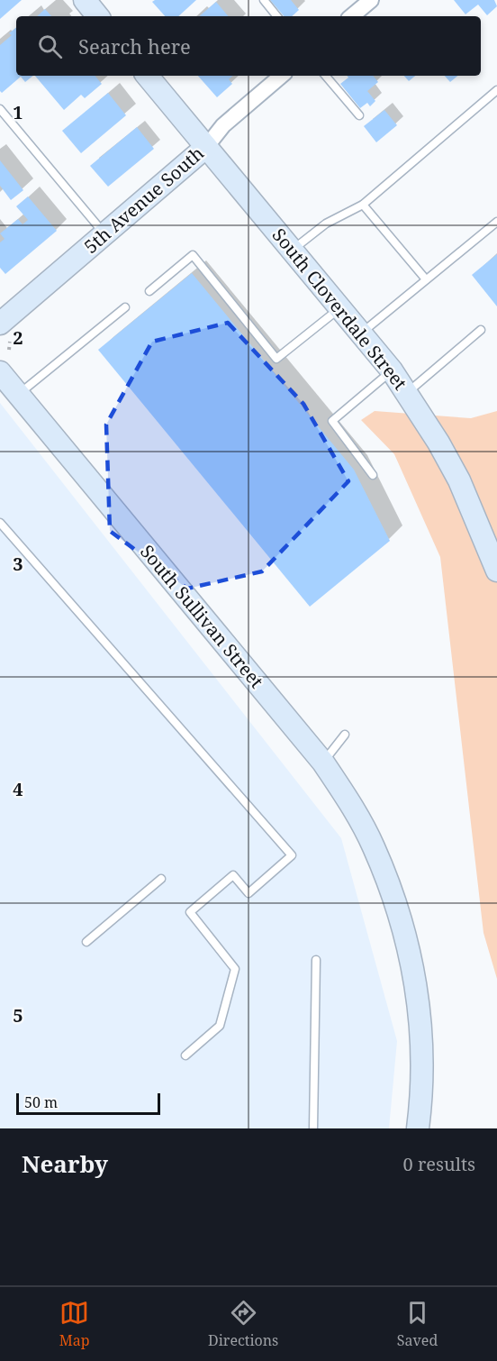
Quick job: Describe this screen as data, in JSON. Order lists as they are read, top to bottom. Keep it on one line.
{"streets":{"street":["5th Avenue South","South Cloverdale Street","South Sullivan Street"]},"crossings":[["5th Avenue South","South Cloverdale Street"]],"scale_bar":"50 m","page":{"search":"Search here","scale":"50 m","heading":["Nearby","0 results"],"nav":["Map","Directions","Saved"]},"grid":{"rows":["1","2","3","4","5"]}}
